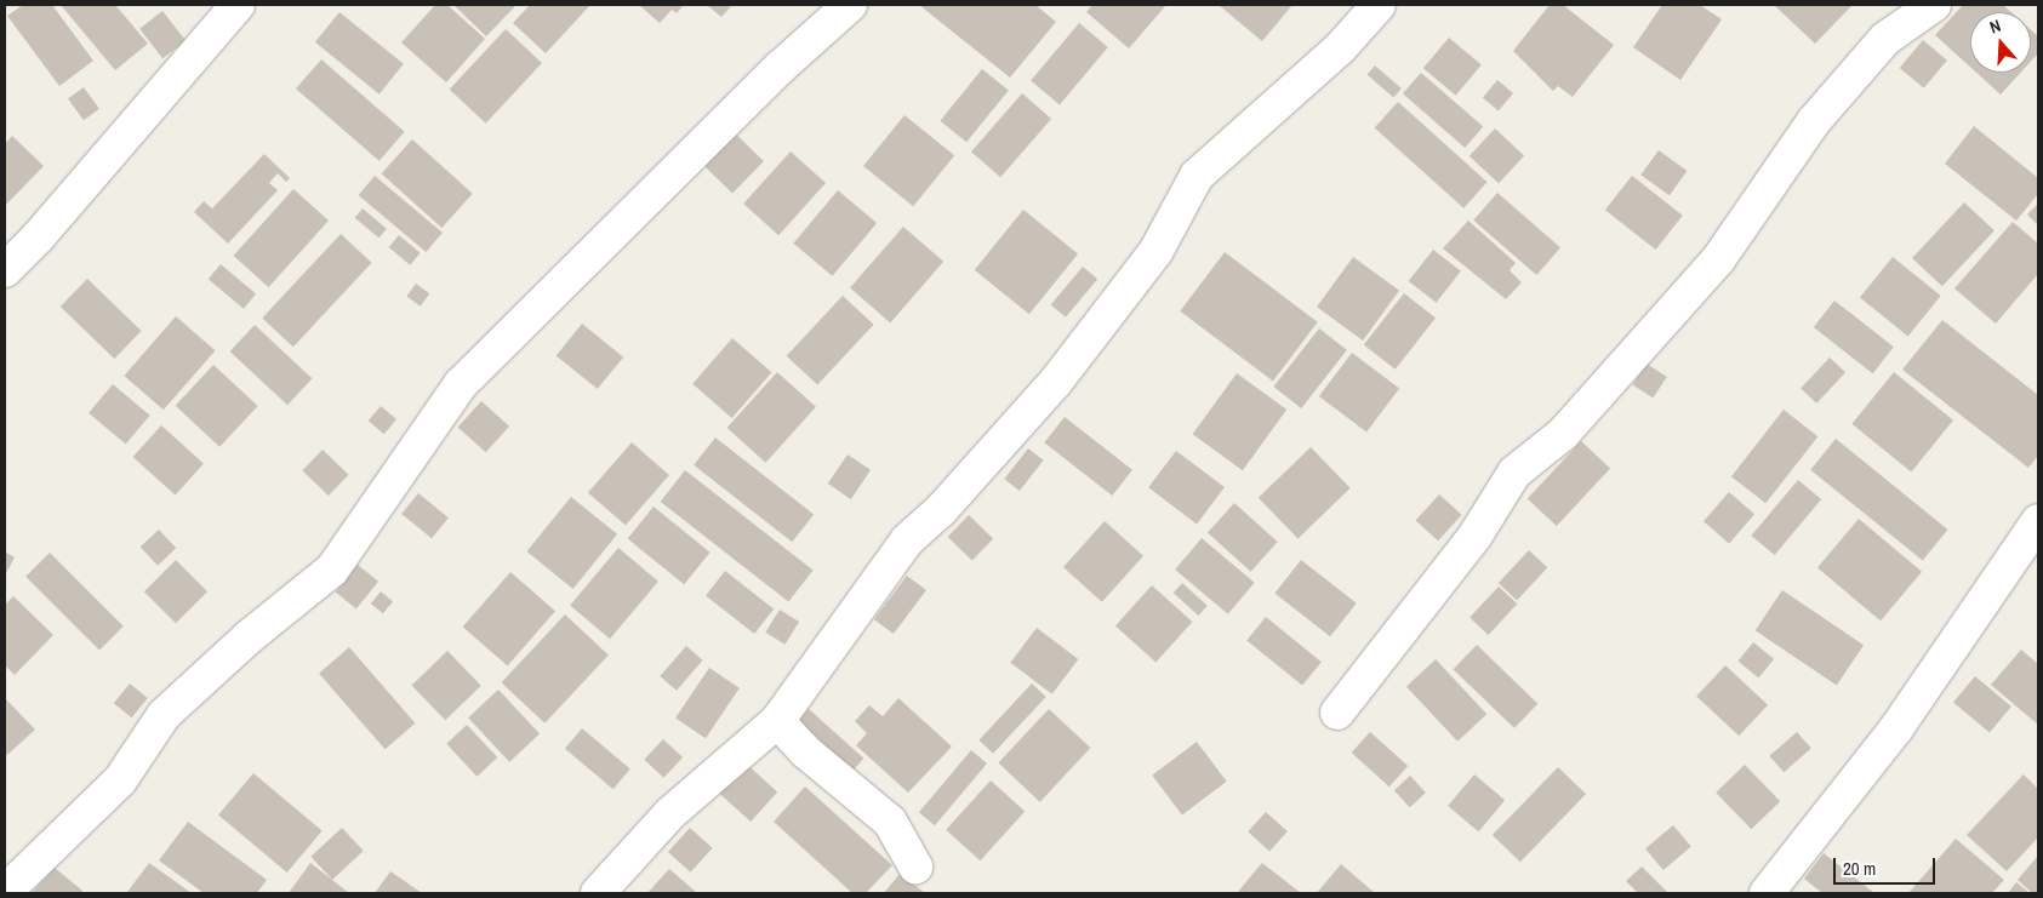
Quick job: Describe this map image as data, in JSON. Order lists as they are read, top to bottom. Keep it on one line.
{"scale_bar":"20 m","north":"top"}
